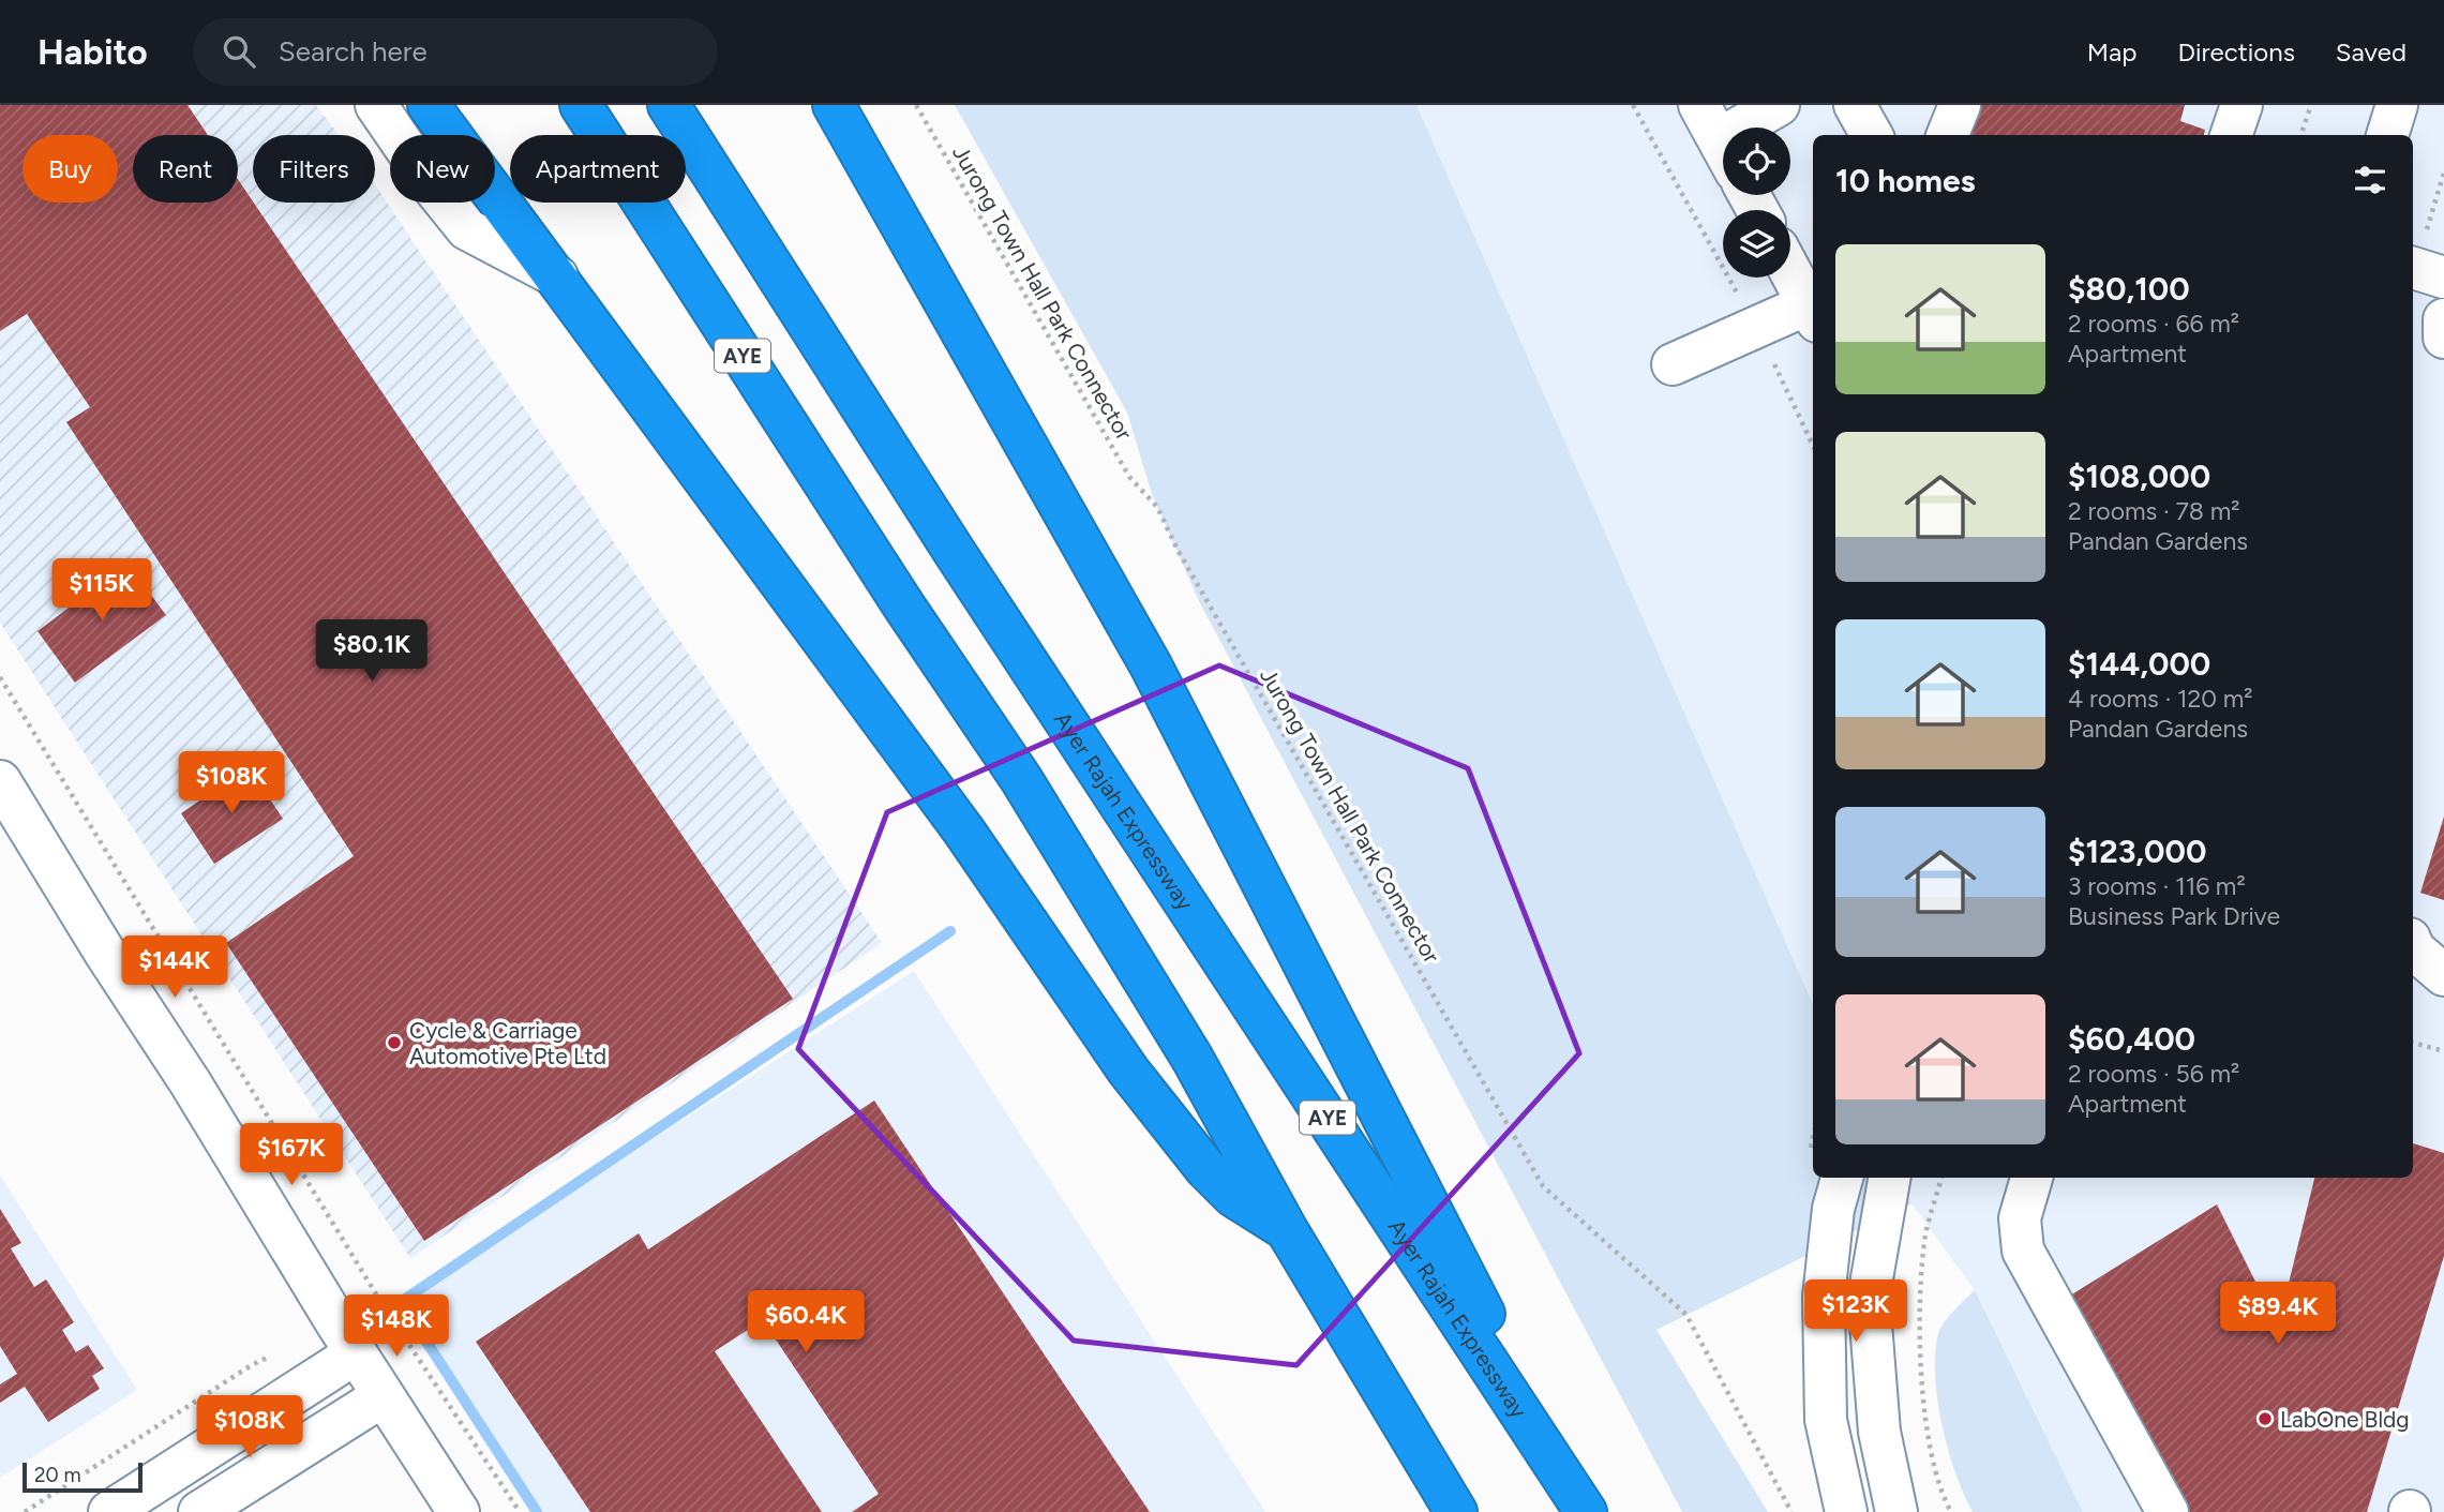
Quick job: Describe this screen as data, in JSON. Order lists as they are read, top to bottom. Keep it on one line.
{"streets":{"highway":["AYE","Ayer Rajah Expressway"],"path":["Jurong Town Hall Park Connector"]},"places":["Cycle & Carriage Automotive Pte Ltd","LabOne Bldg"],"scale_bar":"20 m","page":{"header":"Habito","search":"Search here","nav":["Map","Directions","Saved"],"chip":["Buy","Rent","Filters","New","Apartment"],"heading":"10 homes","list":[{"name":"$80,100","note":"2 rooms · 66 m² · Apartment"},{"name":"$108,000","note":"2 rooms · 78 m² · Pandan Gardens"},{"name":"$144,000","note":"4 rooms · 120 m² · Pandan Gardens"},{"name":"$123,000","note":"3 rooms · 116 m² · Business Park Drive"},{"name":"$60,400","note":"2 rooms · 56 m² · Apartment"}],"price":["$115K","$80.1K","$108K","$144K","$167K","$123K","$89.4K","$60.4K","$148K","$108K"],"scale":"20 m"}}
